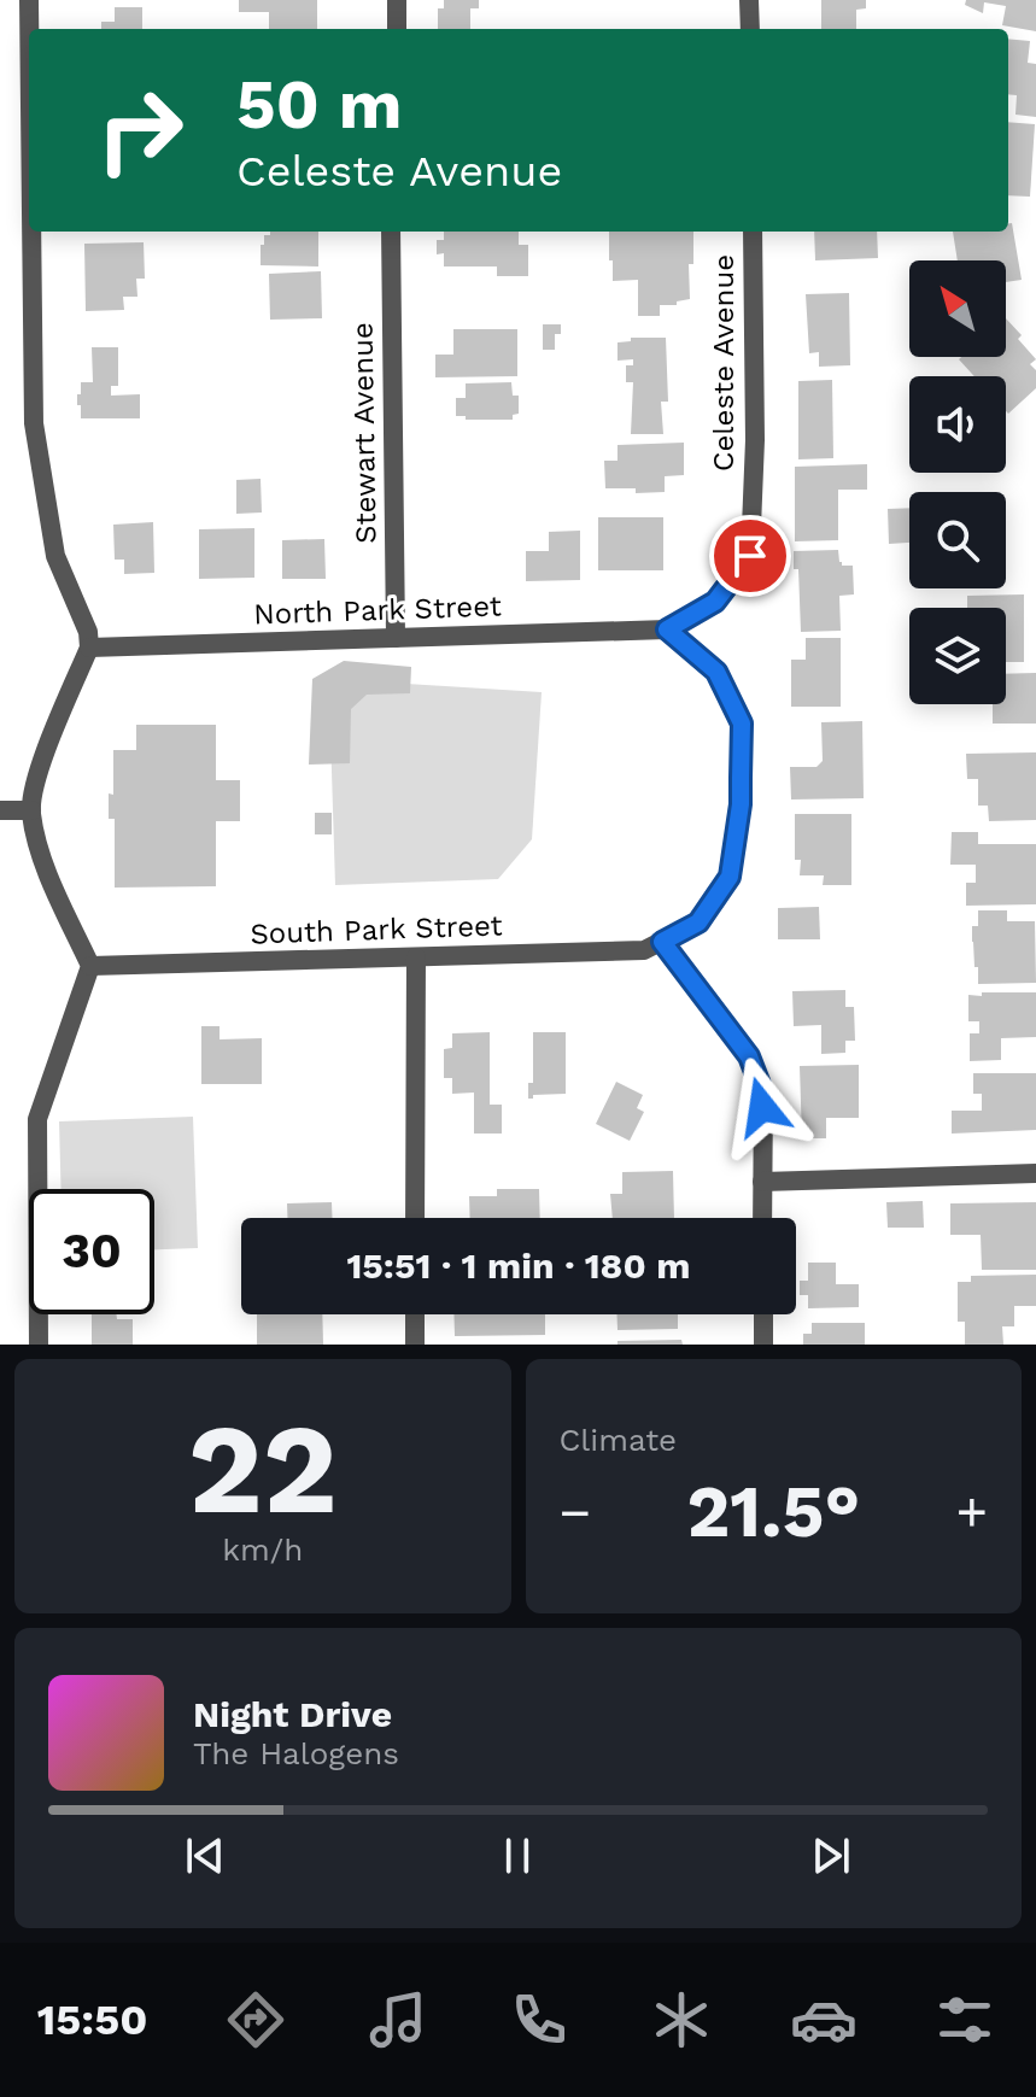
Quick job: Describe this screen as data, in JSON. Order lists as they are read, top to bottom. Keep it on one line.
{"streets":{"street":["Celeste Avenue","Stewart Avenue","North Park Street","South Park Street"]},"crossings":[["Celeste Avenue","North Park Street"],["Stewart Avenue","North Park Street"]],"north":"top left","page":{"turn":["50 m","Celeste Avenue"],"limit":"30","trip":"15:51 · 1 min · 180 m","tile":[["22","km/h"],"Climate"],"heat":["−","21.5°","+"],"song":["Night Drive","The Halogens"],"tabs":"15:50"}}
